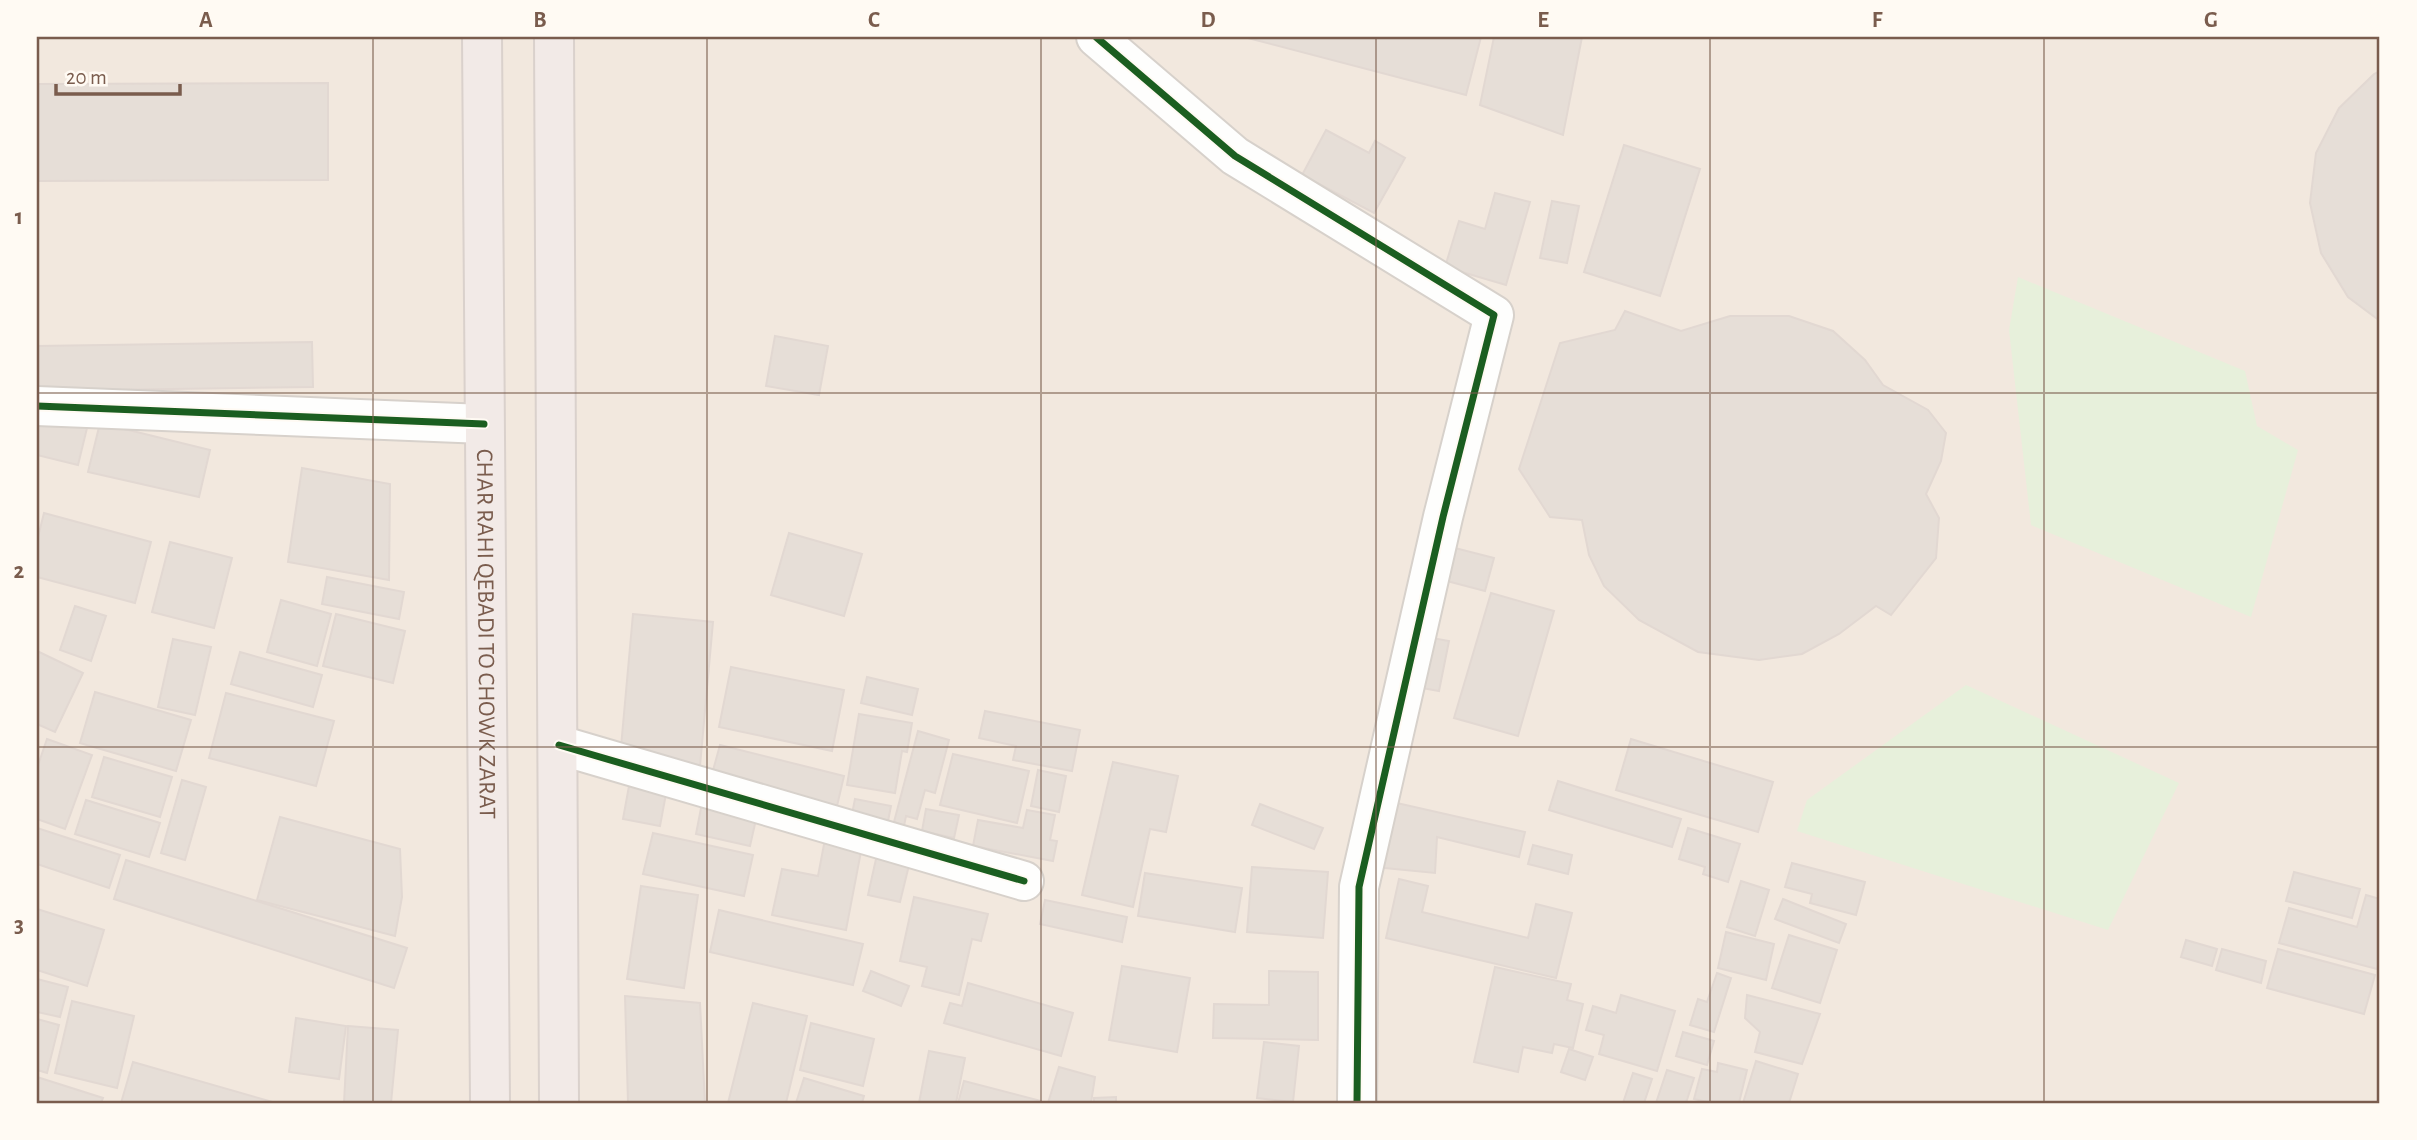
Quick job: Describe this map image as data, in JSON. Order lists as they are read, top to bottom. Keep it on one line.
{"streets":{"highway":["CHAR RAHI QEBADI TO CHOWK ZARAT"]},"scale_bar":"20 m","grid":{"columns":["A","B","C","D","E","F","G"],"rows":["1","2","3"]}}
